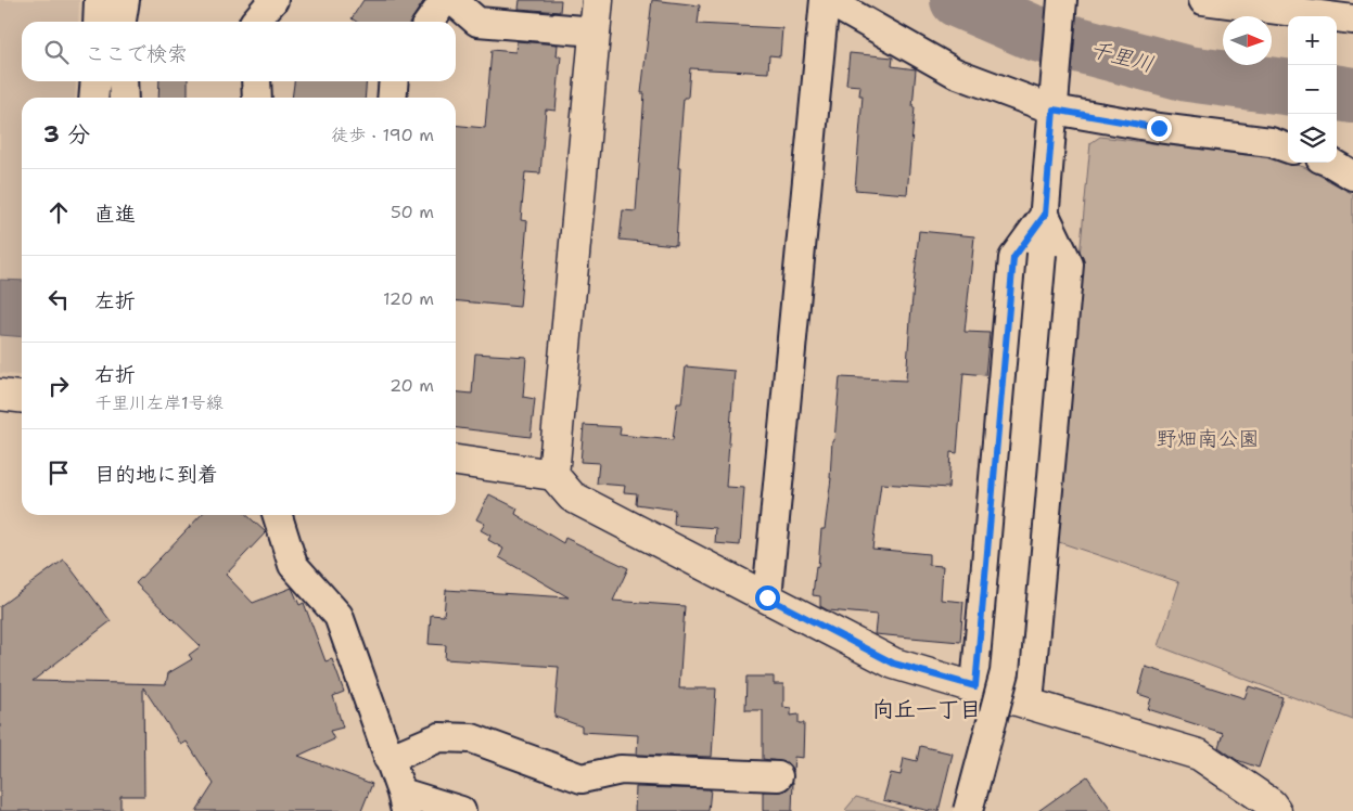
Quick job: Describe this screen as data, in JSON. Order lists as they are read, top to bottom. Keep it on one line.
{"districts":["向丘一丁目"],"water":["千里川"],"parks":["野畑南公園"],"north":"right","page":{"map_buttons":["+","−"],"search":"ここで検索","heading":["3 分","徒歩 · 190 m"],"list":[["直進","50 m"],["左折","120 m"],["右折","千里川左岸1号線","20 m"],"目的地に到着"]}}
